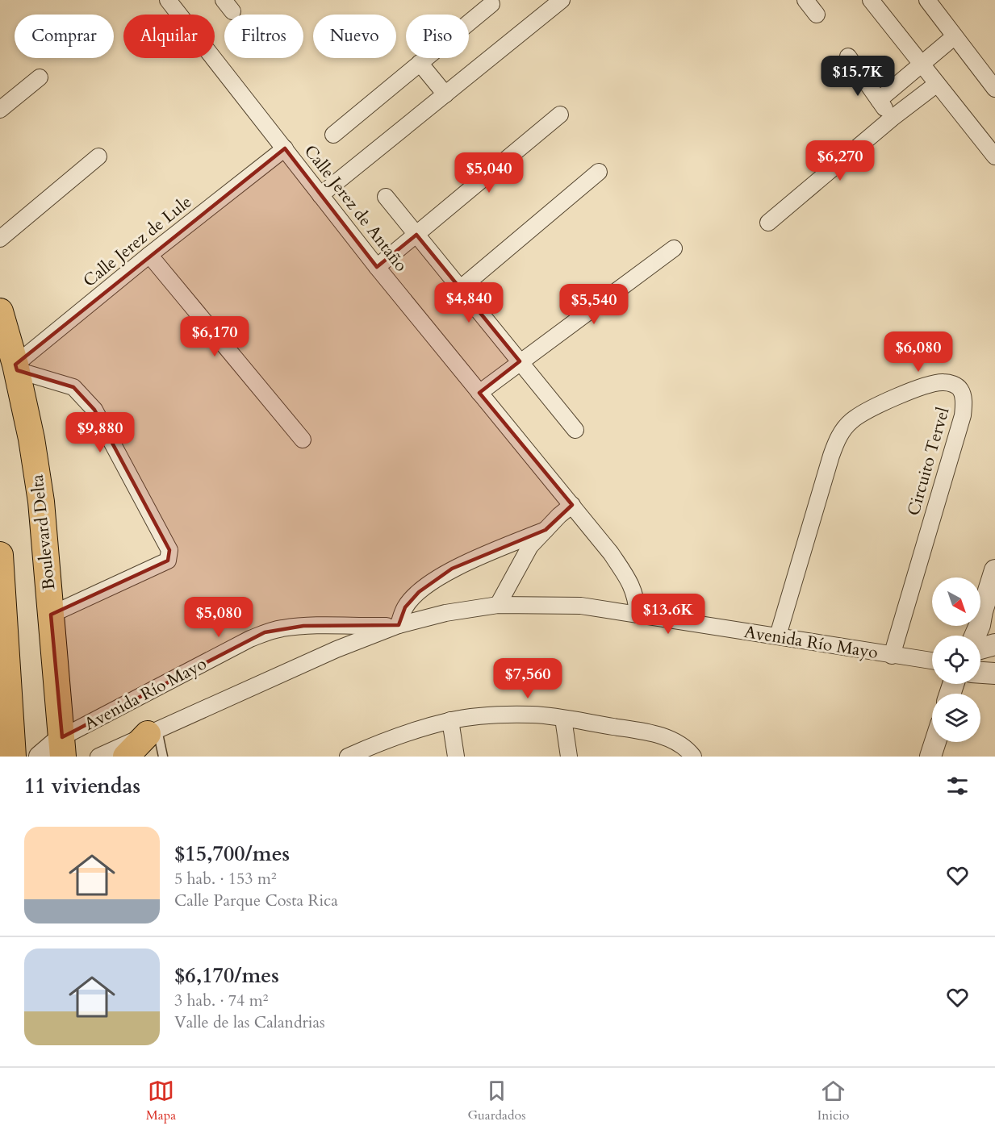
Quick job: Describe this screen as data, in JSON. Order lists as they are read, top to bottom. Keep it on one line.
{"streets":{"main road":["Boulevard Delta"],"street":["Calle Jerez de Antaño","Calle Jerez de Lule","Circuito Tervel","Avenida Río Mayo"]},"crossings":[["Calle Jerez de Antaño","Calle Jerez de Lule"],["Calle Jerez de Antaño","Avenida Río Mayo"],["Calle Jerez de Lule","Boulevard Delta"],["Circuito Tervel","Avenida Río Mayo"],["Boulevard Delta","Avenida Río Mayo"]],"north":"bottom right","page":{"chip":["Comprar","Alquilar","Filtros","Nuevo","Piso"],"price":["$15.7K","$6,270","$5,040","$4,840","$5,540","$6,170","$6,080","$9,880","$13.6K","$5,080","$7,560"],"heading":"11 viviendas","list":[{"name":"$15,700/mes","note":"5 hab. · 153 m² · Calle Parque Costa Rica"},{"name":"$6,170/mes","note":"3 hab. · 74 m² · Valle de las Calandrias"}],"tabs":["Mapa","Guardados","Inicio"]}}
